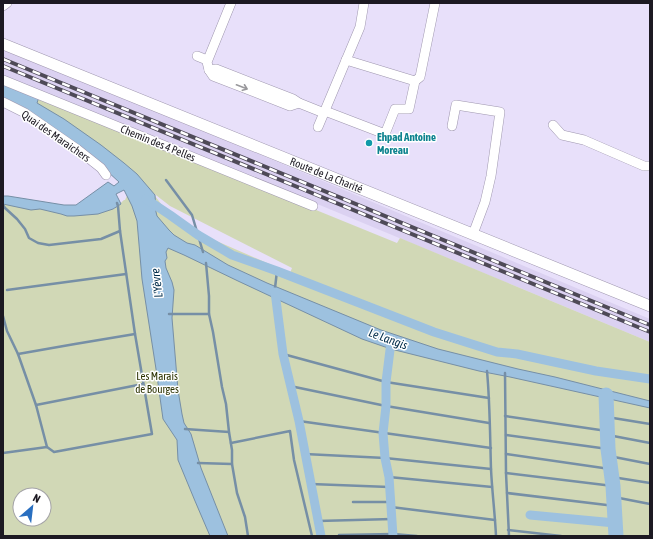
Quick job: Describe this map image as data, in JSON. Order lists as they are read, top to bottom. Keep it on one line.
{"streets":{"main road":["Route de La Charité"],"street":["Quai des Maraichers","Chemin des 4 Pelles"]},"water":["L'Yèvre","Le Langis"],"parks":["Les Marais de Bourges"],"places":["Ehpad Antoine Moreau"],"north":"top right"}
